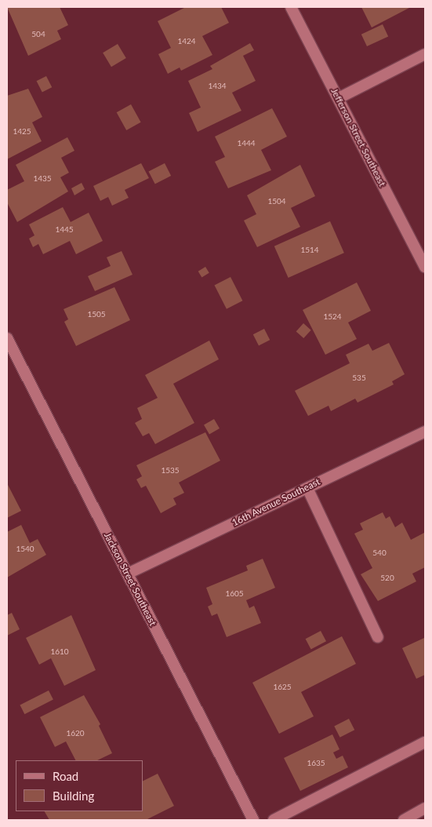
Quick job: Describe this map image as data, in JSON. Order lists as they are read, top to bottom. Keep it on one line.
{"streets":{"street":["Jefferson Street Southeast","16th Avenue Southeast","Jackson Street Southeast"]},"crossings":[["16th Avenue Southeast","Jackson Street Southeast"]],"house_numbers":["504","1424","1434","1425","1444","1435","1504","1445","1514","1505","1524","535","1535","1540","540","520","1605","1610","1625","1620","1635"],"legend":["Road","Building"]}
